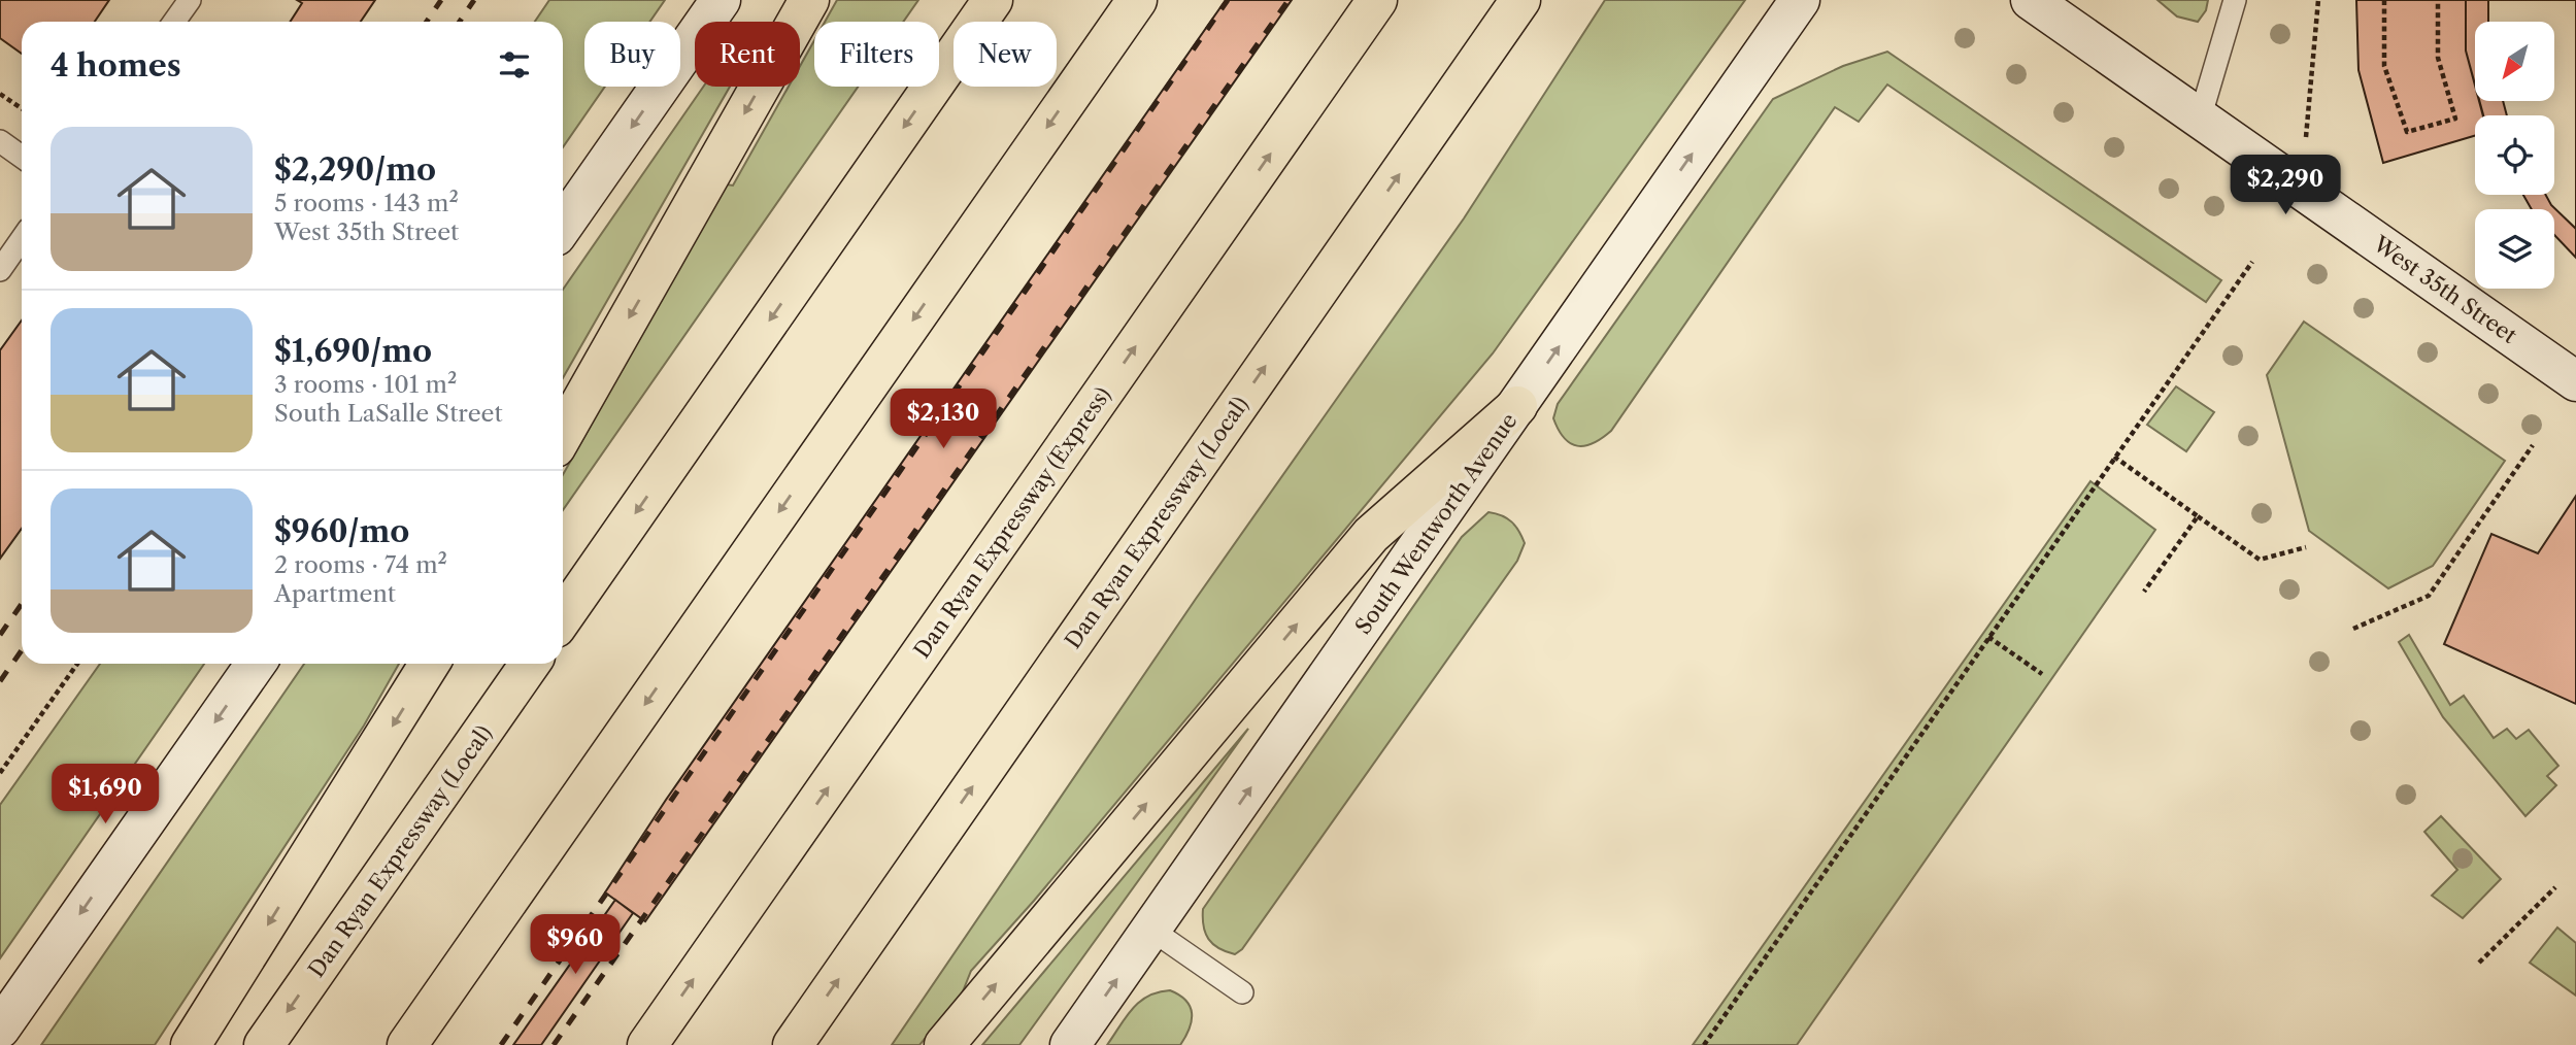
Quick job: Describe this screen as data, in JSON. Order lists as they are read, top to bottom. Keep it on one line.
{"streets":{"highway":["Dan Ryan Expressway (Express)","Dan Ryan Expressway (Local)"],"street":["West 35th Street","South Wentworth Avenue"]},"one_way":["South Wentworth Avenue"],"north":"bottom left","page":{"chip":["Buy","Rent","Filters","New"],"heading":"4 homes","list":[{"name":"$2,290/mo","note":"5 rooms · 143 m² · West 35th Street"},{"name":"$1,690/mo","note":"3 rooms · 101 m² · South LaSalle Street"},{"name":"$960/mo","note":"2 rooms · 74 m² · Apartment"}],"price":["$2,290","$2,130","$1,690","$960"]}}
